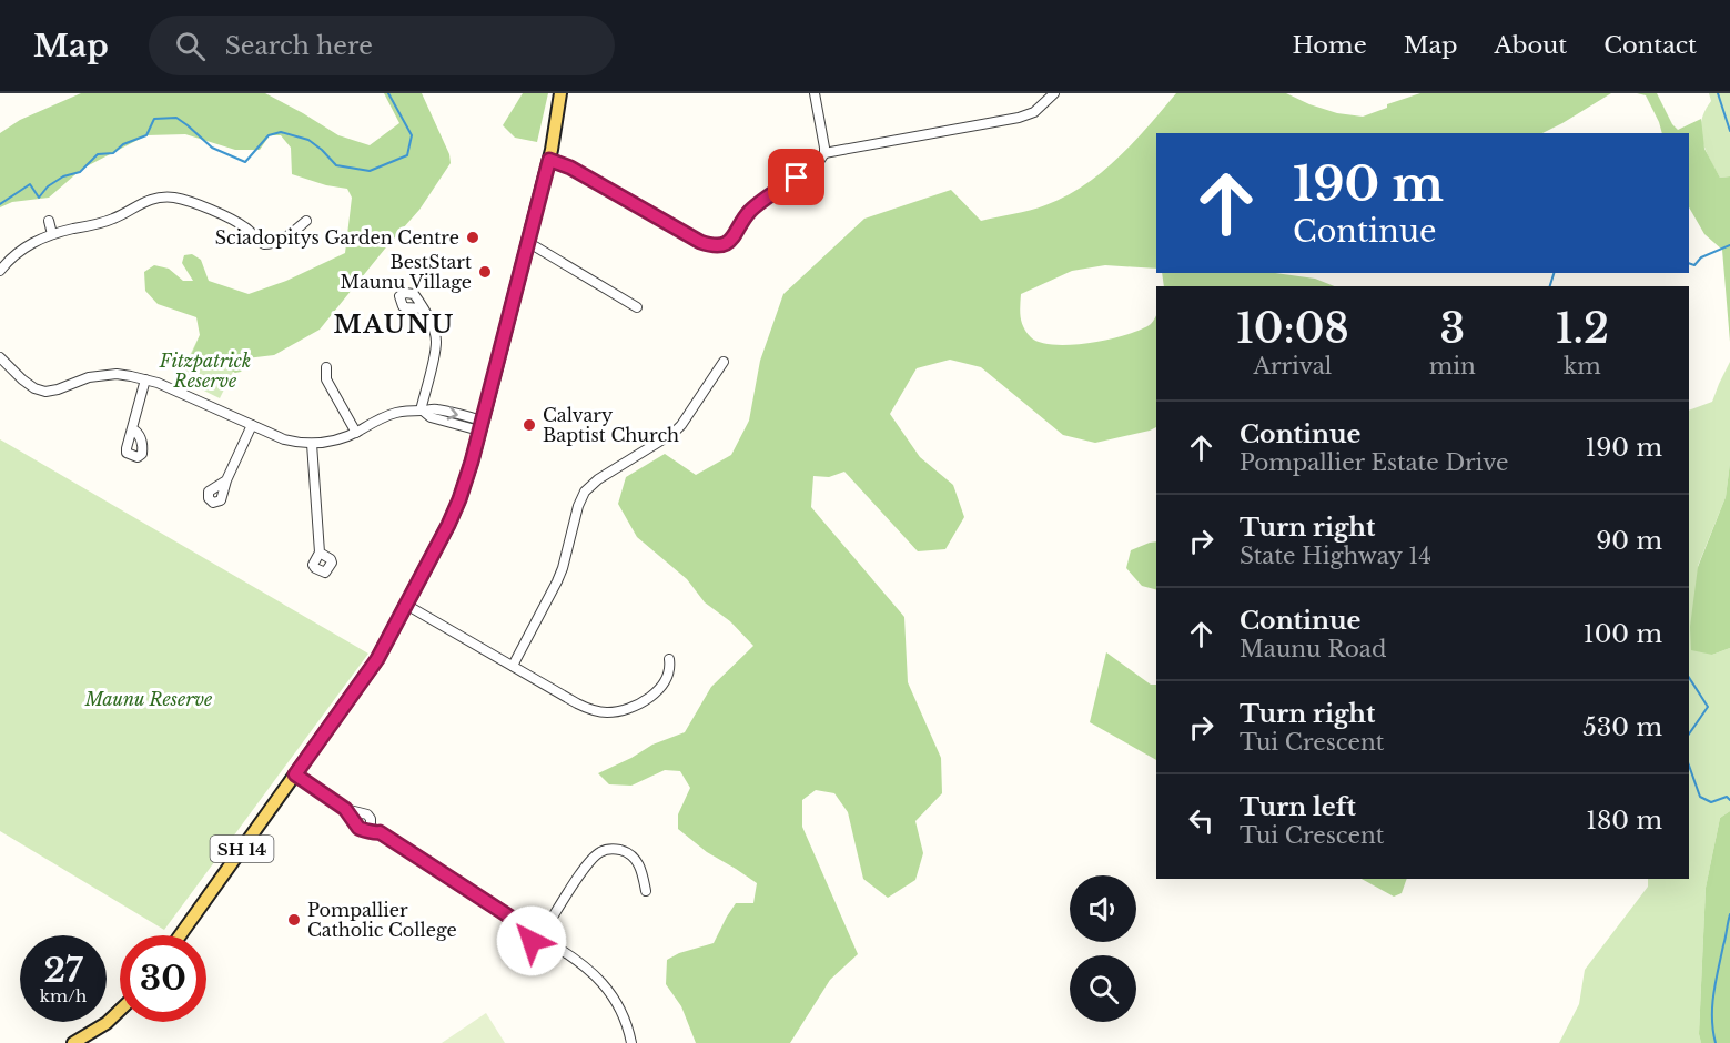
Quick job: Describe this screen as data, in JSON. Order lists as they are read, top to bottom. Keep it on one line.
{"streets":{"main road":["SH 14"]},"districts":["MAUNU"],"parks":["Fitzpatrick Reserve","Maunu Reserve"],"places":["Sciadopitys Garden Centre","BestStart Maunu Village","Calvary Baptist Church","Pompallier Catholic College"],"page":{"header":"Map","search":"Search here","nav":["Home","Map","About","Contact"],"turn":["190 m","Continue"],"eta":["10:08","Arrival","3","min","1.2","km"],"list":[{"name":"Continue","note":"Pompallier Estate Drive","value":"190 m"},{"name":"Turn right","note":"State Highway 14","value":"90 m"},{"name":"Continue","note":"Maunu Road","value":"100 m"},{"name":"Turn right","note":"Tui Crescent","value":"530 m"},{"name":"Turn left","note":"Tui Crescent","value":"180 m"}],"speed":"27 km/h","limit":"30"}}
